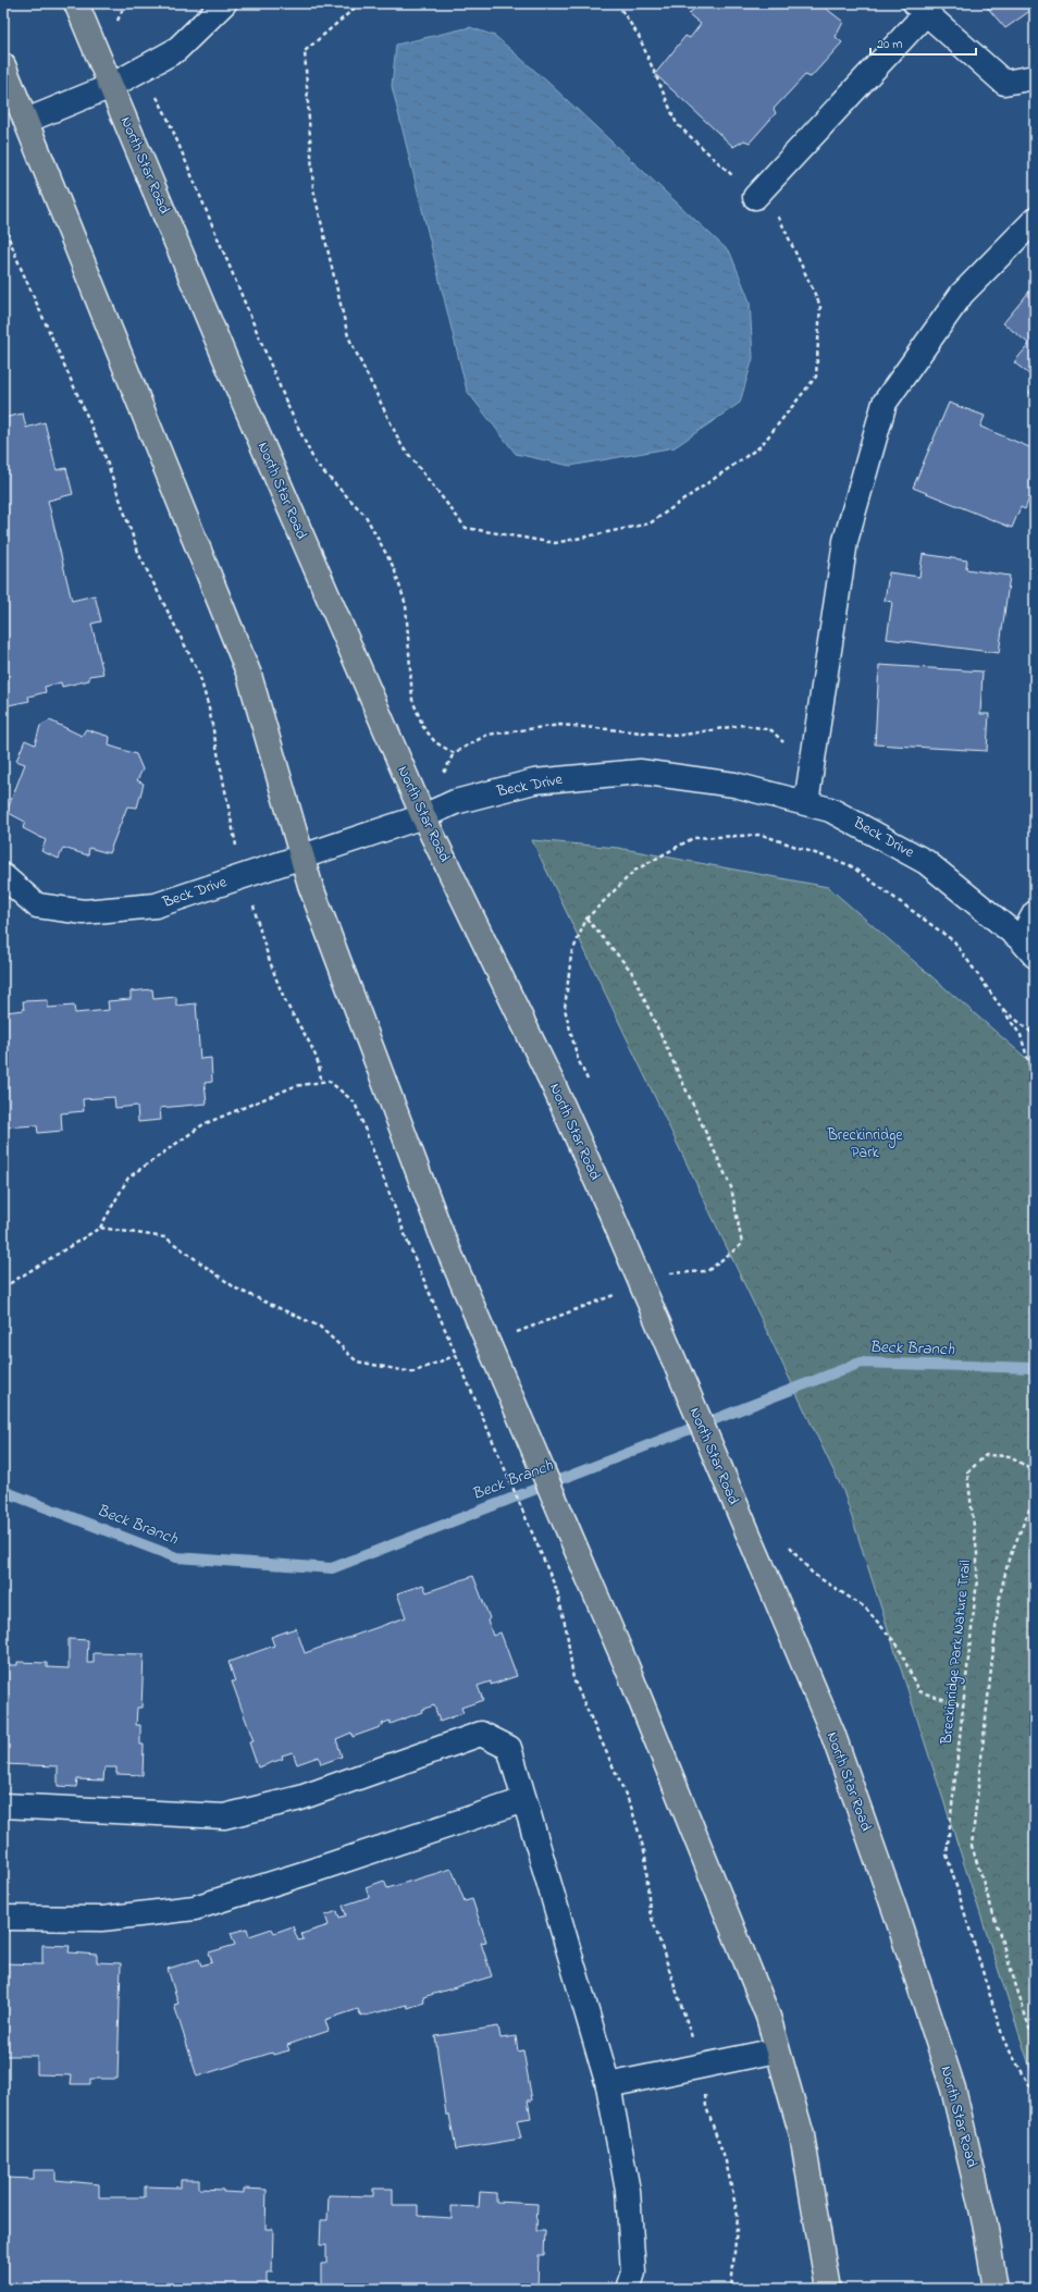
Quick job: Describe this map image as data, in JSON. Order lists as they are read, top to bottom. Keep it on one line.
{"streets":{"main road":["North Star Road"],"street":["Beck Drive"],"path":["Breckinridge Park Nature Trail"]},"crossings":[["North Star Road","Beck Drive"]],"water":["Beck Branch"],"parks":["Breckinridge Park"],"scale_bar":"20 m"}
